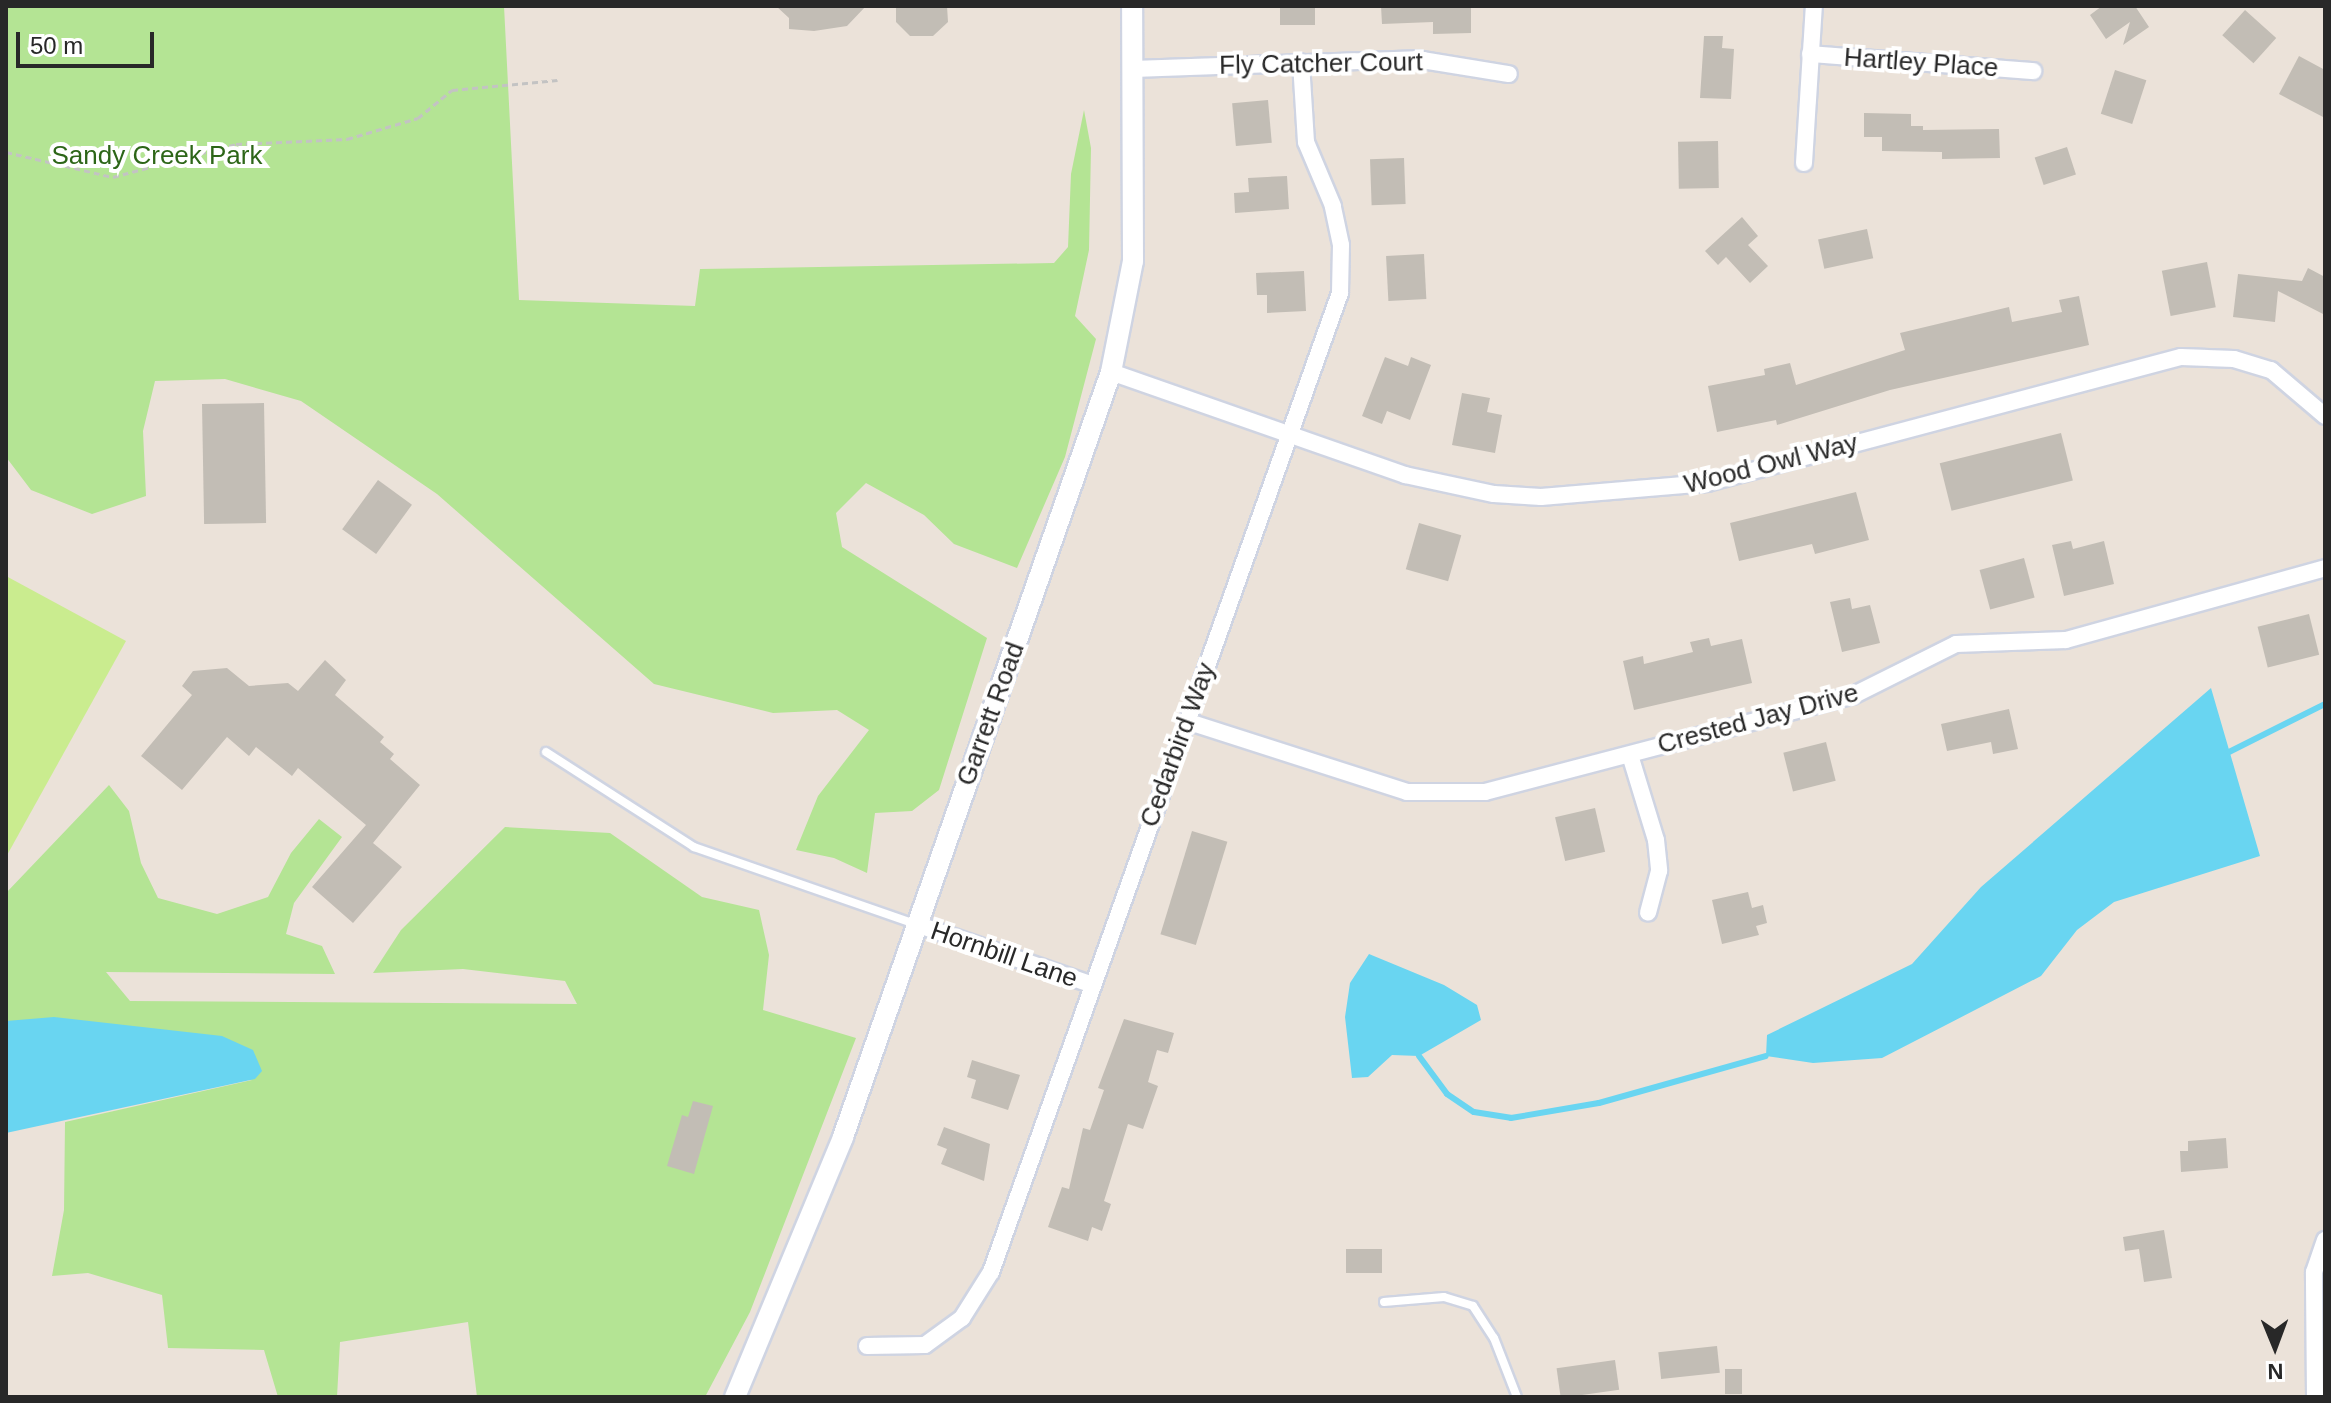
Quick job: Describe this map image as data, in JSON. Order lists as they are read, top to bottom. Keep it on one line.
{"streets":{"street":["Hartley Place","Fly Catcher Court","Wood Owl Way","Garrett Road","Crested Jay Drive","Cedarbird Way","Hornbill Lane"]},"crossings":[["Fly Catcher Court","Garrett Road"],["Fly Catcher Court","Cedarbird Way"],["Wood Owl Way","Garrett Road"],["Wood Owl Way","Cedarbird Way"],["Garrett Road","Hornbill Lane"],["Crested Jay Drive","Cedarbird Way"],["Cedarbird Way","Hornbill Lane"]],"parks":["Sandy Creek Park"],"scale_bar":"50 m","north":"bottom"}
